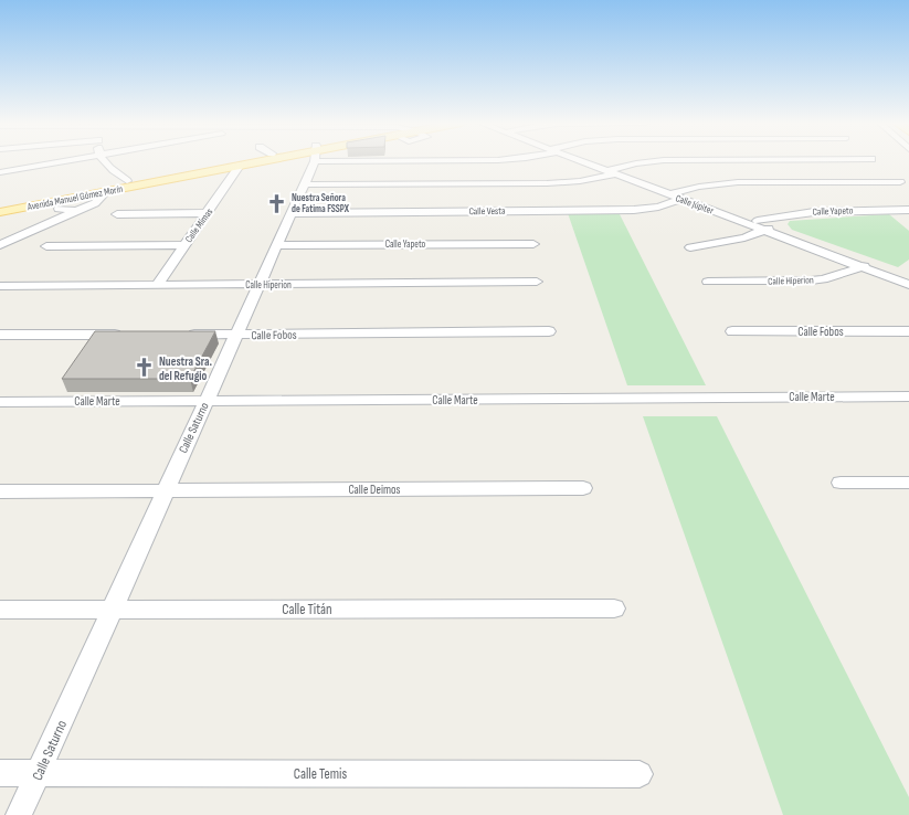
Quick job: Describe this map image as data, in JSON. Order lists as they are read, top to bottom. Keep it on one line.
{"streets":{"main road":["Avenida Manuel Gómez Morín"],"street":["Calle Júpiter","Calle Vesta","Calle Yapeto","Calle Mimas","Calle Hiperion","Calle Fobos","Calle Marte","Calle Saturno","Calle Deimos","Calle Titán","Calle Temis"]},"crossings":[["Avenida Manuel Gómez Morín","Calle Mimas"],["Calle Júpiter","Calle Vesta"],["Calle Júpiter","Calle Yapeto"],["Calle Júpiter","Calle Hiperion"],["Calle Vesta","Calle Saturno"],["Calle Yapeto","Calle Saturno"],["Calle Mimas","Calle Hiperion"],["Calle Hiperion","Calle Saturno"],["Calle Fobos","Calle Saturno"],["Calle Marte","Calle Saturno"],["Calle Saturno","Calle Deimos"],["Calle Saturno","Calle Titán"],["Calle Saturno","Calle Temis"]],"places":{"church":["Nuestra Señora de Fatima FSSPX","Nuestra Sra. del Refugio"]}}
